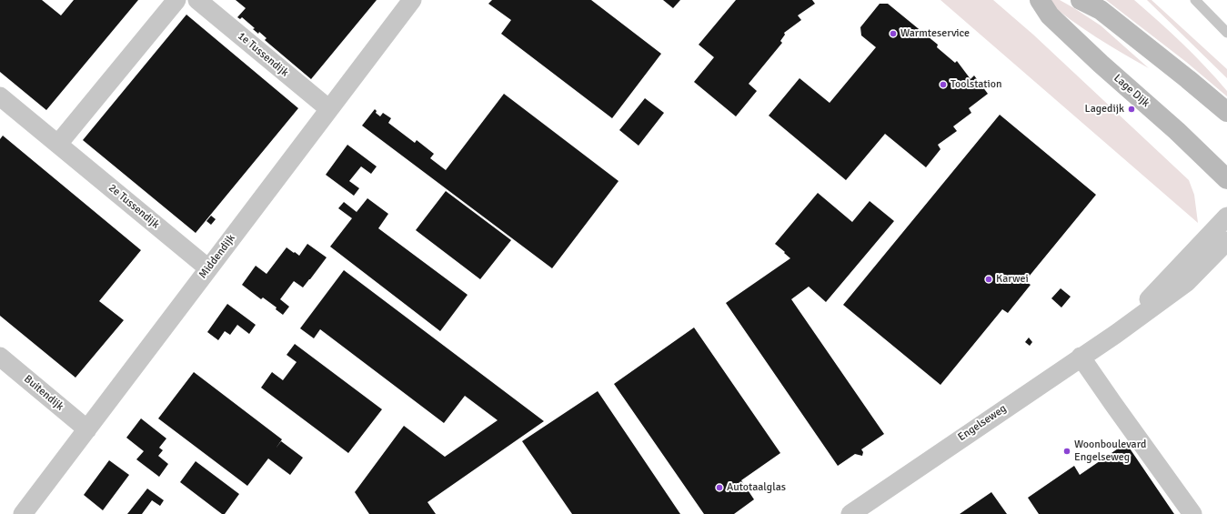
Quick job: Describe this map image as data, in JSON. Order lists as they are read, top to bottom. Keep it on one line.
{"streets":{"main road":["Lage Dijk"],"street":["1e Tussendijk","2e Tussendijk","Middendijk","Buitendijk","Engelseweg"]},"crossings":[["1e Tussendijk","Middendijk"],["2e Tussendijk","Middendijk"],["Middendijk","Buitendijk"]],"places":["Warmteservice","Toolstation","Lagedijk","Karwei","Woonboulevard Engelseweg","Autotaalglas"]}
